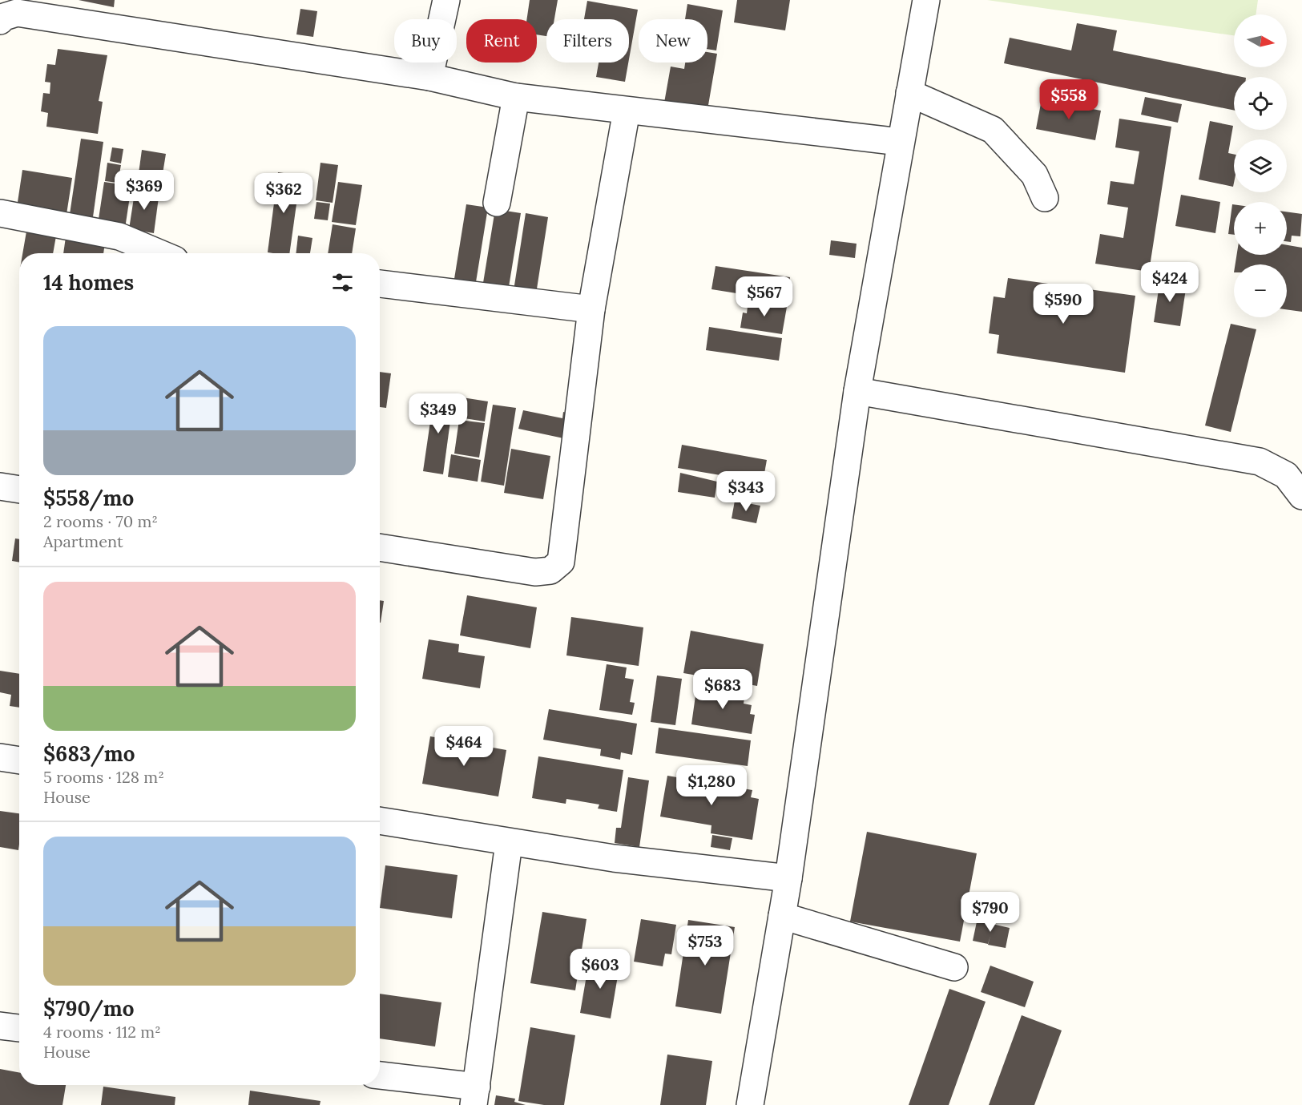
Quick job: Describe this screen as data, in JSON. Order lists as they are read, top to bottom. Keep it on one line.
{"north":"right","page":{"map_buttons":["+","−"],"chip":["Buy","Rent","Filters","New"],"price":["$558","$369","$362","$424","$567","$590","$349","$343","$683","$464","$1,280","$790","$753","$603"],"heading":"14 homes","list":[{"name":"$558/mo","note":"2 rooms · 70 m² · Apartment"},{"name":"$683/mo","note":"5 rooms · 128 m² · House"},{"name":"$790/mo","note":"4 rooms · 112 m² · House"}]}}
